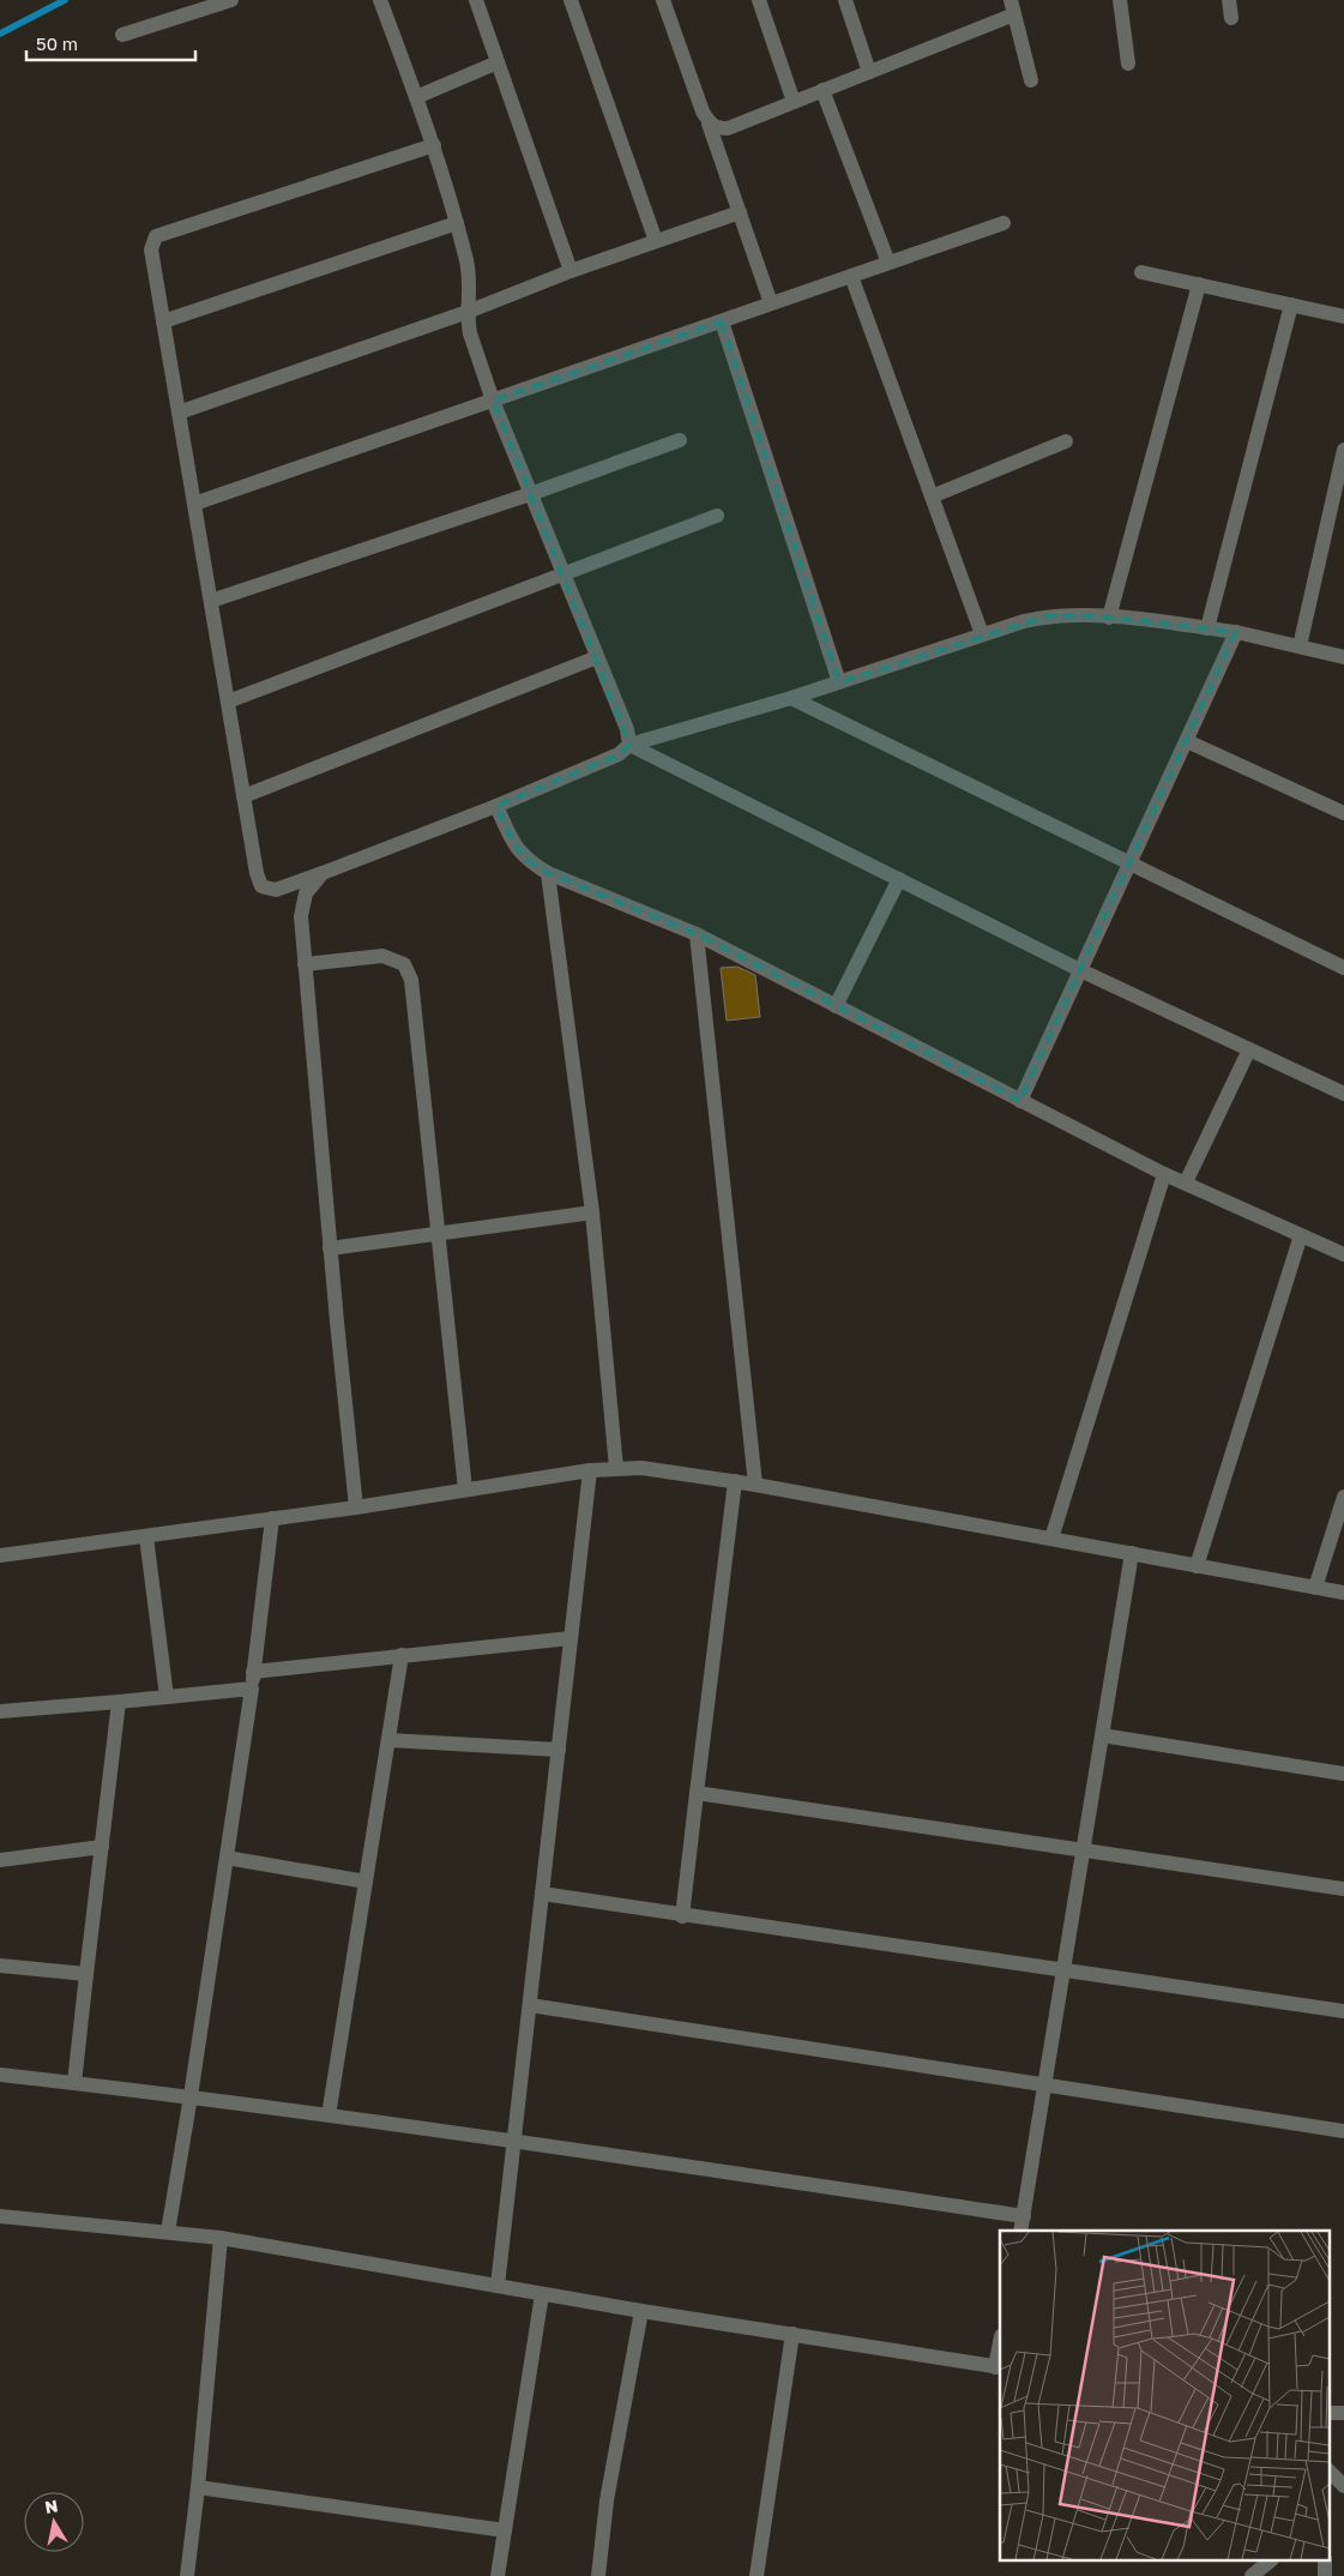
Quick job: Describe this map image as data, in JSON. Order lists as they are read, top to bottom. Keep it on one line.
{"scale_bar":"50 m","north":"top"}
